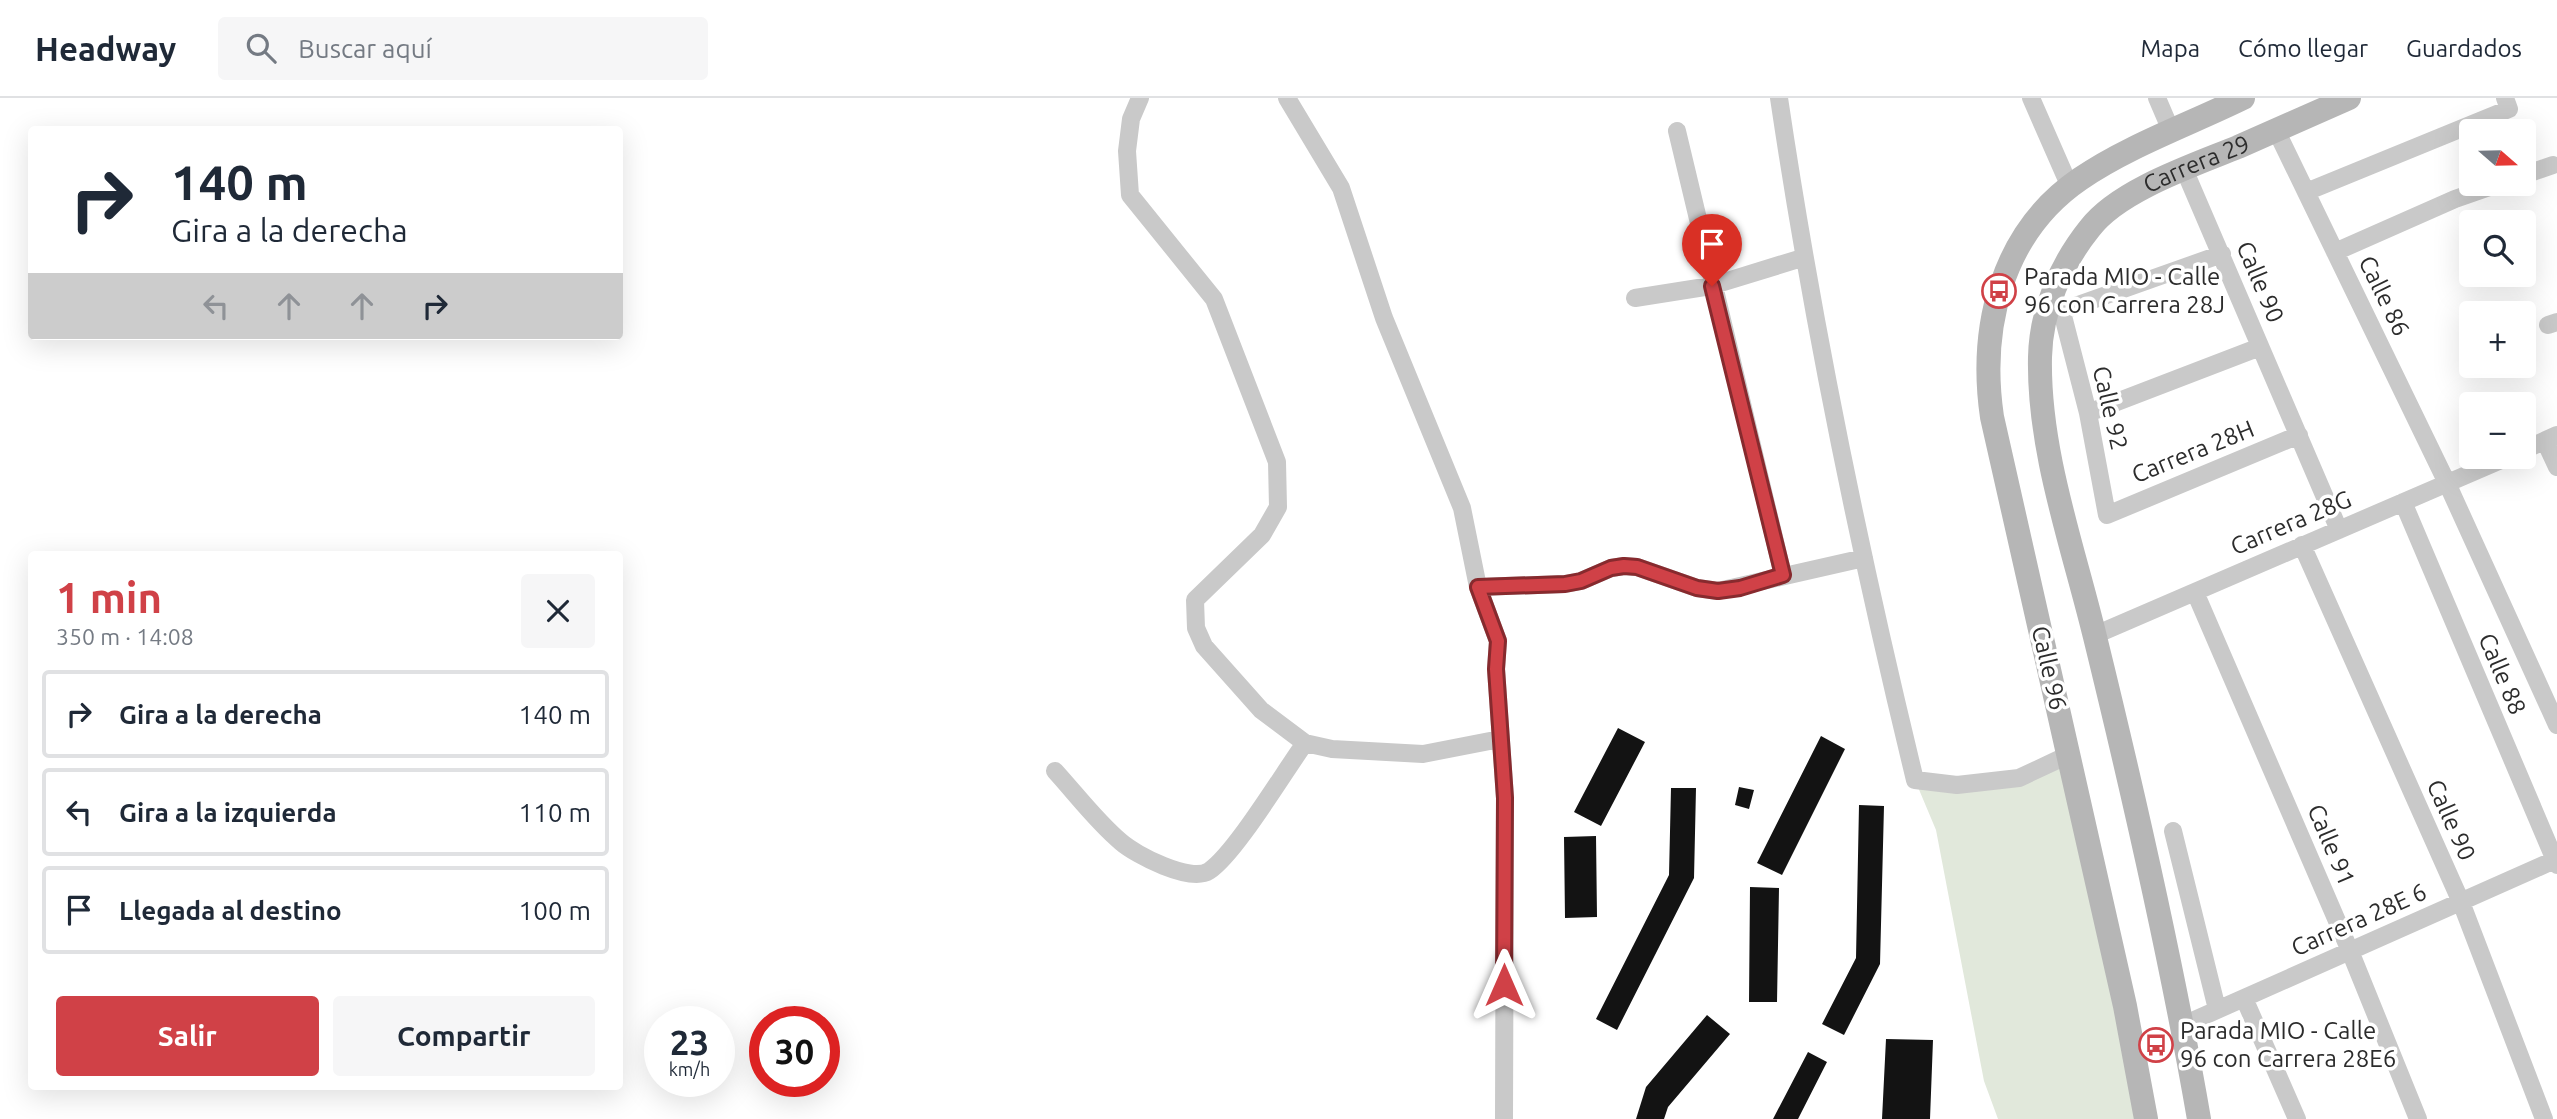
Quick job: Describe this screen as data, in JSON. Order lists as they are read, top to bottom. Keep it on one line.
{"streets":{"street":["Carrera 29","Calle 90","Calle 86","Calle 92","Carrera 28H","Carrera 28G","Calle 96","Calle 88","Calle 91","Carrera 28E 6"]},"crossings":[["Carrera 29","Calle 90"],["Carrera 29","Calle 86"],["Carrera 29","Calle 92"],["Carrera 29","Calle 96"],["Calle 90","Carrera 28H"],["Calle 90","Carrera 28G"],["Calle 90","Carrera 28E 6"],["Calle 86","Carrera 28G"],["Calle 92","Carrera 28H"],["Carrera 28G","Calle 88"],["Carrera 28G","Calle 91"],["Calle 88","Carrera 28E 6"],["Calle 91","Carrera 28E 6"]],"places":{"bus stop":["Parada MIO - Calle 96 con Carrera 28J","Parada MIO - Calle 96 con Carrera 28E6"]},"north":"right","page":{"header":"Headway","search":"Buscar aquí","nav":["Mapa","Cómo llegar","Guardados"],"map_buttons":["+","−"],"turn":["140 m","Gira a la derecha"],"heading":["1 min","350 m · 14:08"],"list":[{"name":"Gira a la derecha","value":"140 m"},{"name":"Gira a la izquierda","value":"110 m"},{"name":"Llegada al destino","value":"100 m"}],"buttons":["Salir","Compartir"],"speed":"23 km/h","limit":"30"}}
